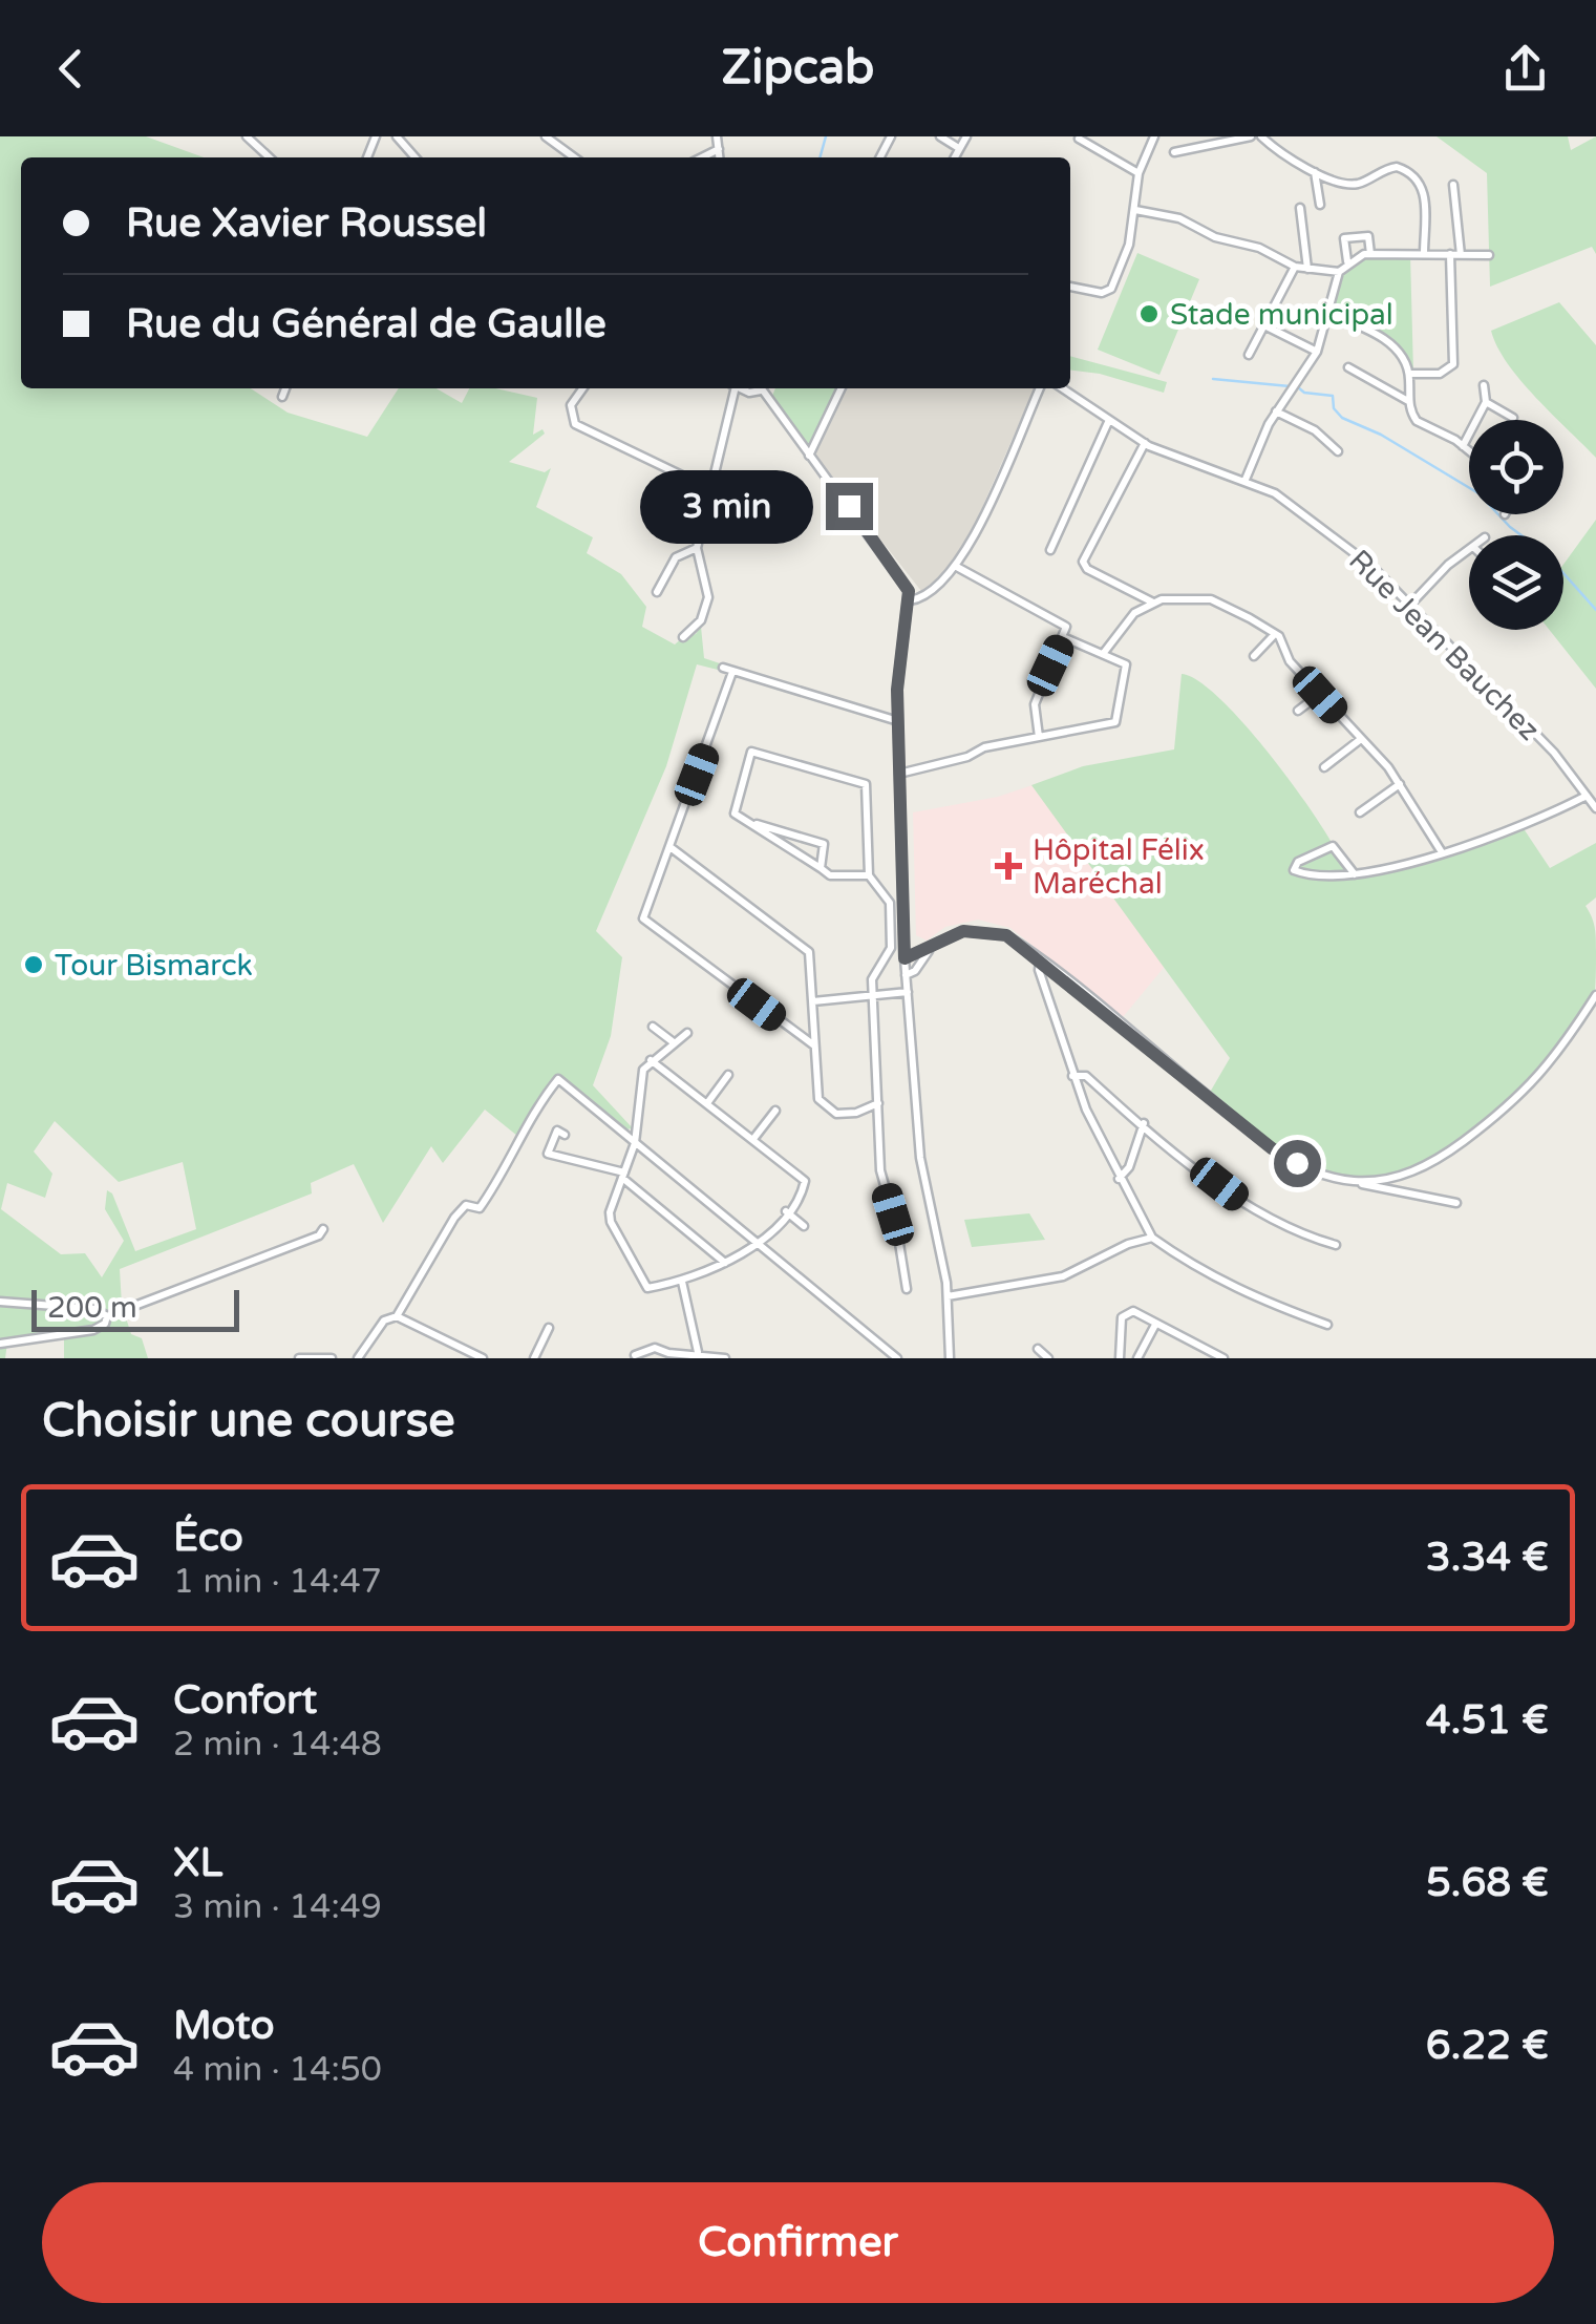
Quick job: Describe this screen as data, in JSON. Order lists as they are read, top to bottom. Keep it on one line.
{"streets":{"street":["Rue Jean Bauchez"]},"places":{"other":["Stade municipal","Tour Bismarck"],"health":["Hôpital Félix Maréchal"]},"scale_bar":"200 m","page":{"header":"Zipcab","banner":["Rue Xavier Roussel","Rue du Général de Gaulle"],"bubble":"3 min","scale":"200 m","heading":"Choisir une course","list":[{"name":"Éco","note":"1 min · 14:47","value":"3.34 €"},{"name":"Confort","note":"2 min · 14:48","value":"4.51 €"},{"name":"XL","note":"3 min · 14:49","value":"5.68 €"},{"name":"Moto","note":"4 min · 14:50","value":"6.22 €"}],"buttons":"Confirmer"}}
